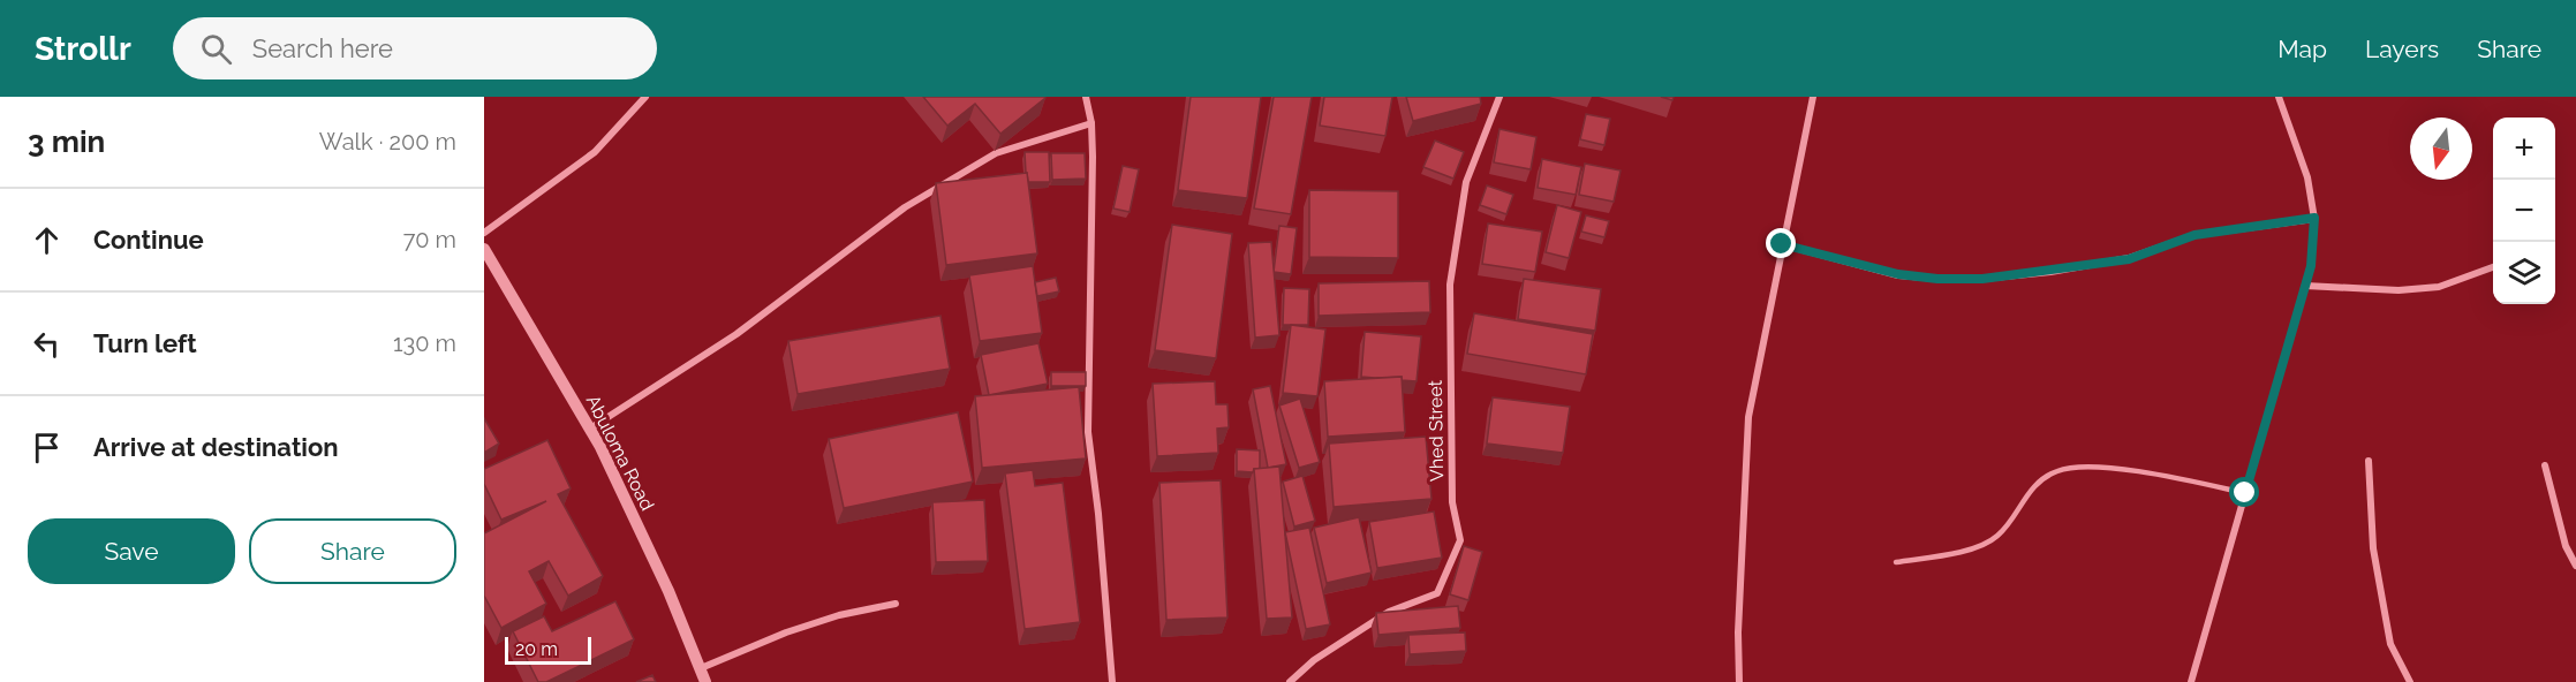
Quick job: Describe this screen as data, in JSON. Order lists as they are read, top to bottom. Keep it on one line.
{"streets":{"street":["Vhed Street","Abuloma Road"]},"scale_bar":"20 m","north":"bottom","page":{"header":"Strollr","search":"Search here","nav":["Map","Layers","Share"],"heading":["3 min","Walk · 200 m"],"map_buttons":["+","−"],"list":[["Continue","70 m"],["Turn left","130 m"],"Arrive at destination"],"buttons":["Save","Share"],"scale":"20 m"}}
